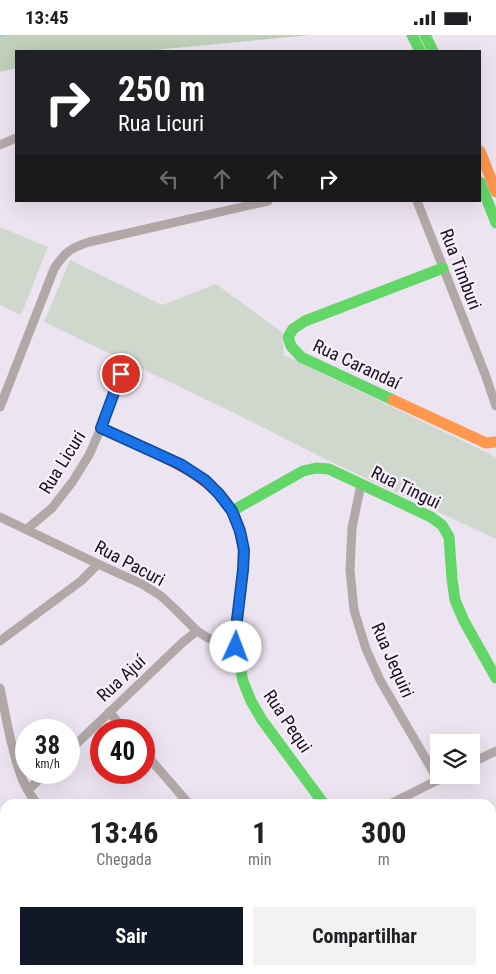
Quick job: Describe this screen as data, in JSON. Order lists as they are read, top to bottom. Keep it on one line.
{"streets":{"street":["Rua Timburi","Rua Carandaí","Rua Licuri","Rua Tingui","Rua Pacuri","Rua Jequiri","Rua Ajuí","Rua Pequi"]},"crossings":[["Rua Timburi","Rua Carandaí"],["Rua Licuri","Rua Pacuri"],["Rua Licuri","Rua Pequi"],["Rua Tingui","Rua Jequiri"],["Rua Tingui","Rua Pequi"],["Rua Pacuri","Rua Ajuí"],["Rua Pacuri","Rua Pequi"]],"page":{"status":"13:45","turn":["250 m","Rua Licuri"],"speed":"38 km/h","limit":"40","eta":["13:46","Chegada","1","min","300","m"],"buttons":["Sair","Compartilhar"]}}
